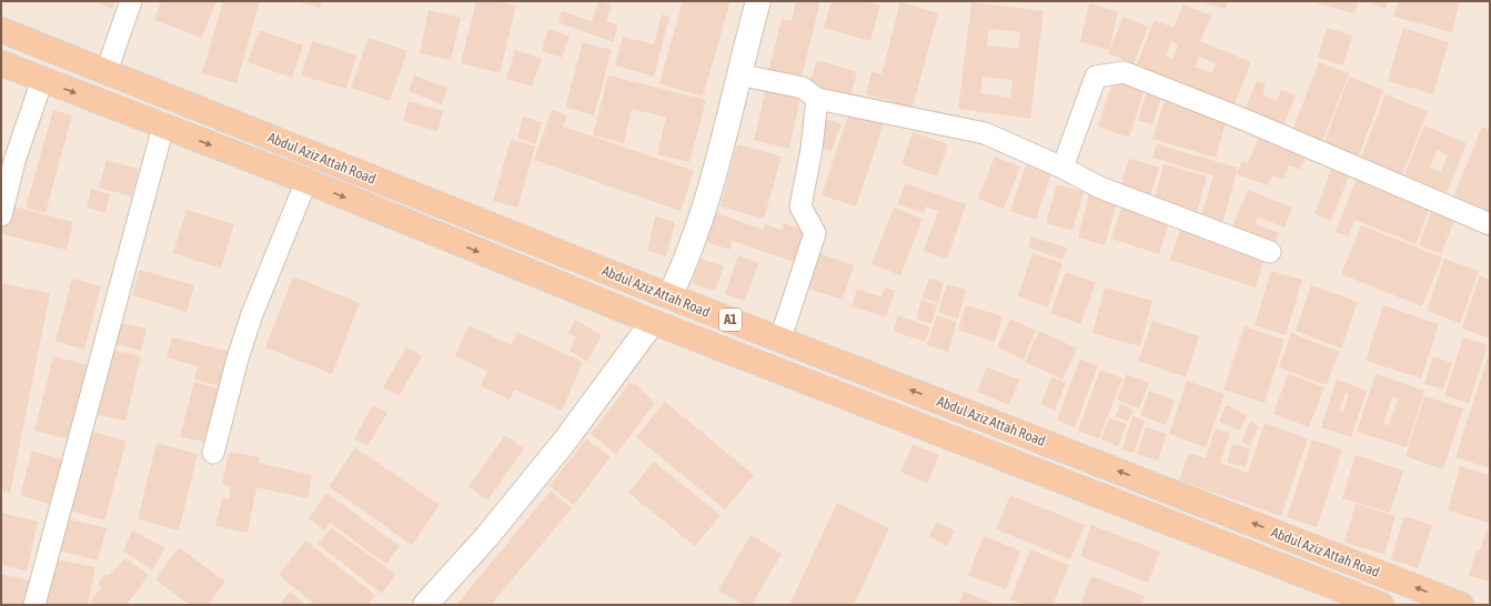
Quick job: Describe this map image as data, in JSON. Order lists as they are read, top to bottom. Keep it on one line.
{"streets":{"highway":["Abdul Aziz Attah Road","A1"]}}
